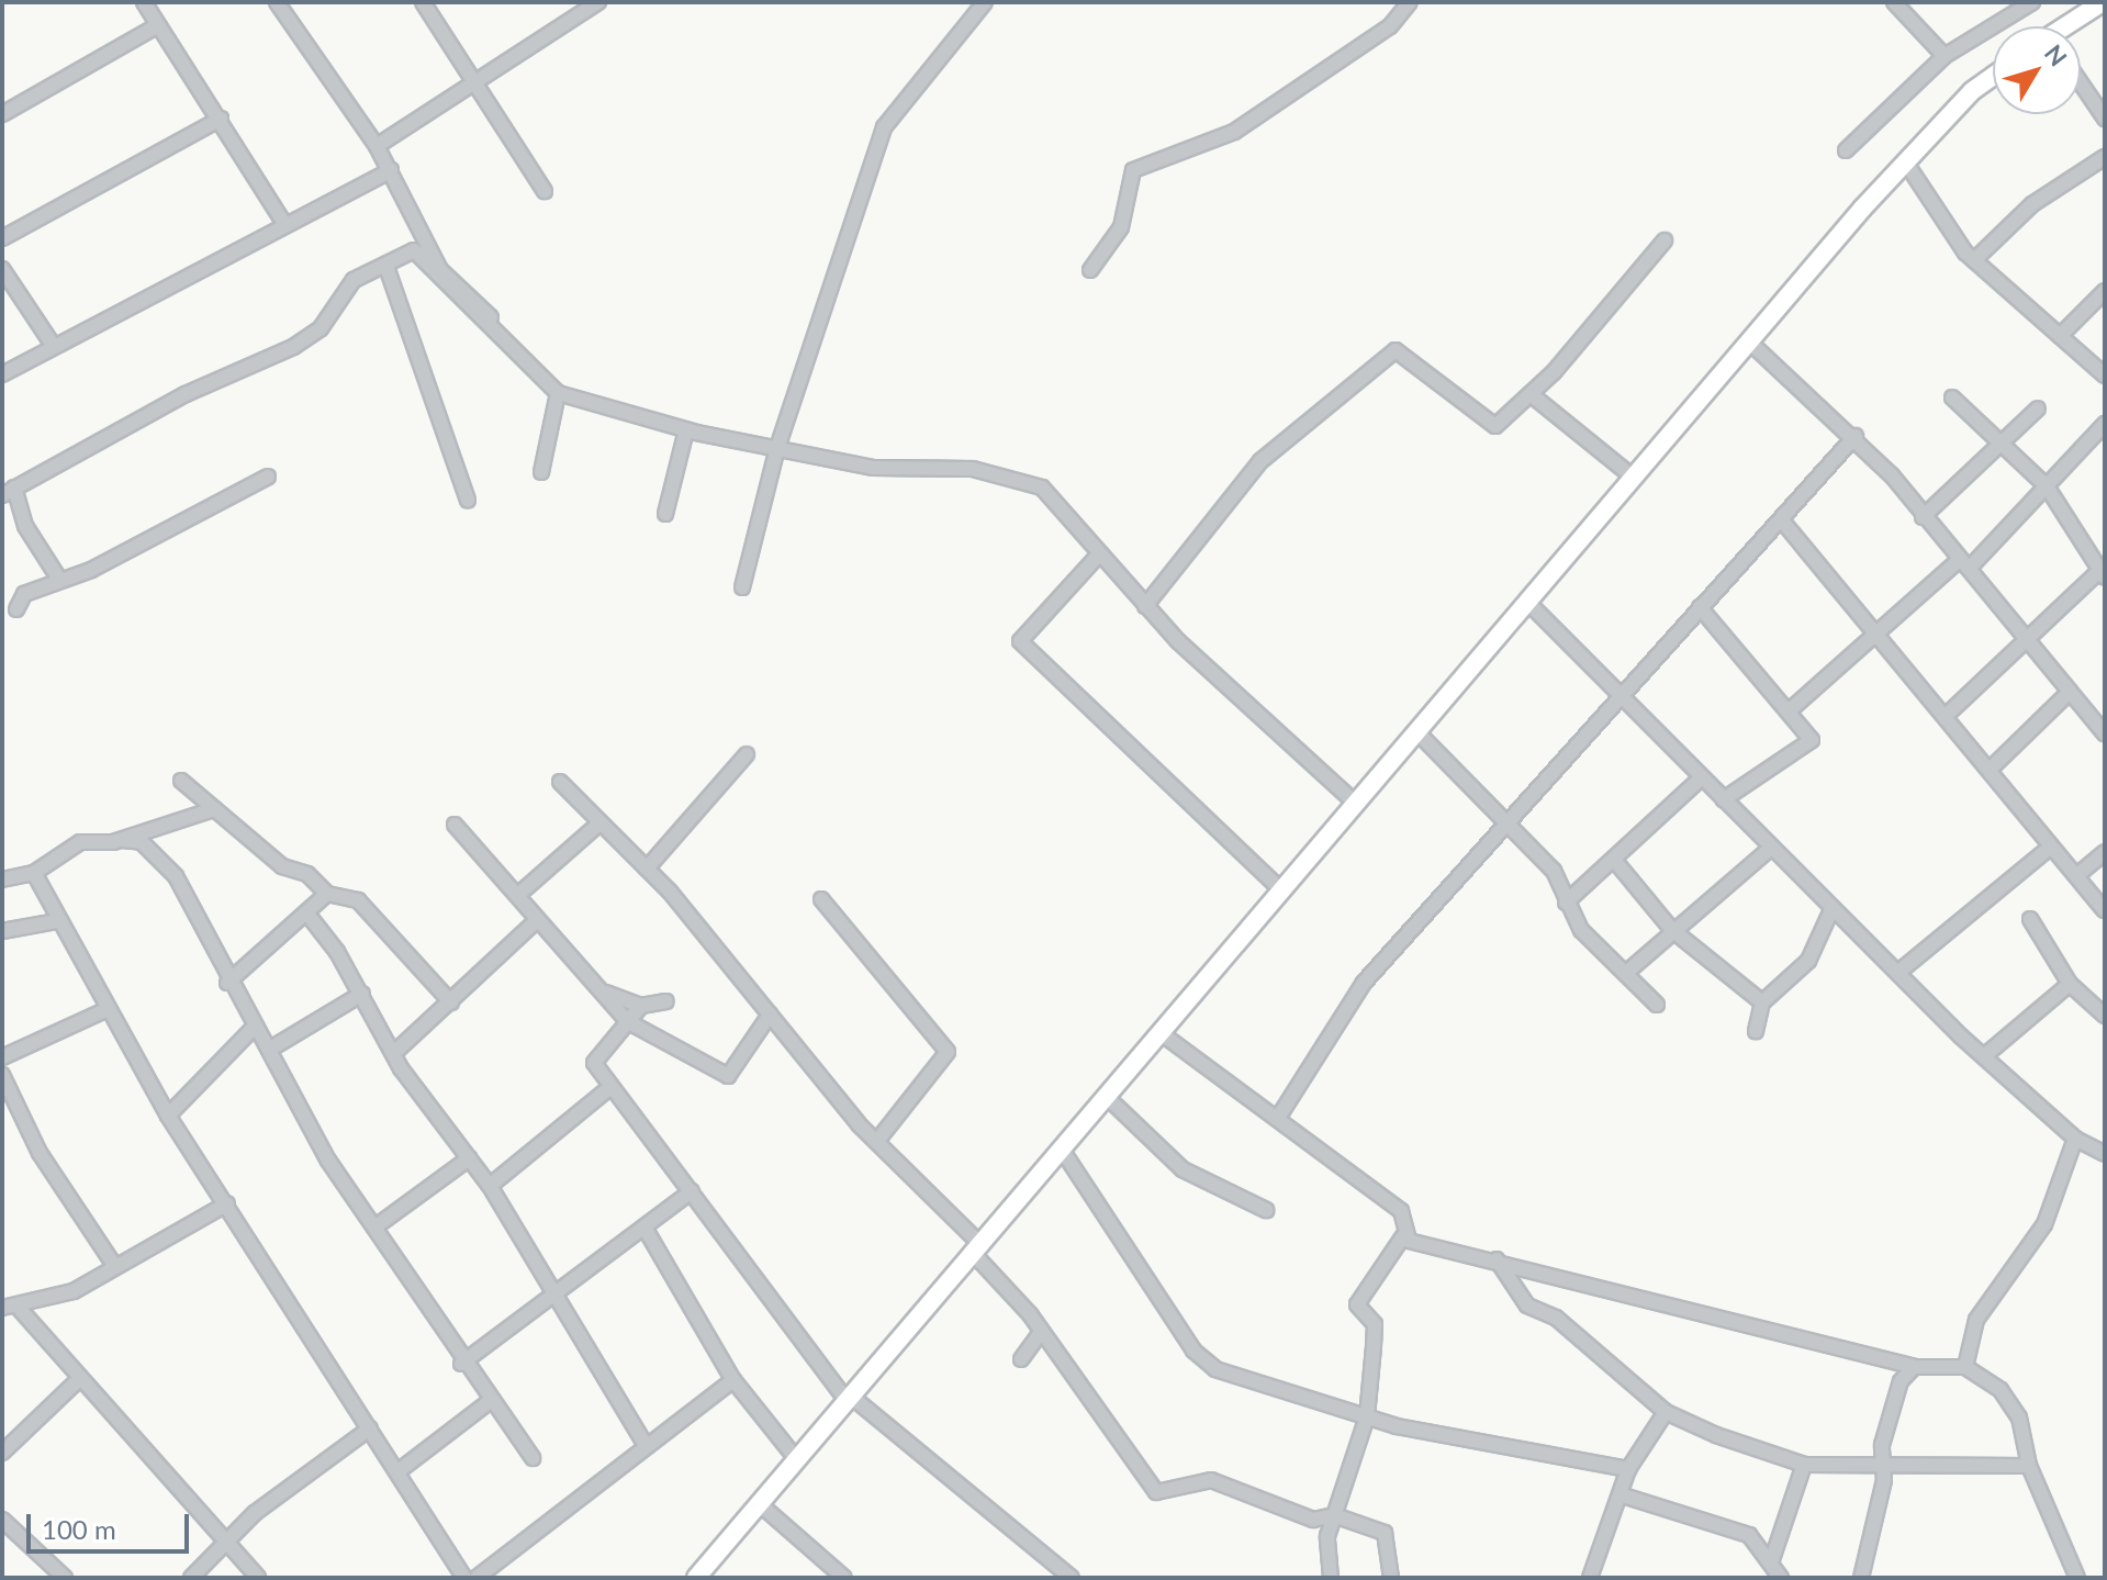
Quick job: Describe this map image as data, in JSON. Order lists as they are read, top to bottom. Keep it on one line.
{"scale_bar":"100 m","north":"top right"}
